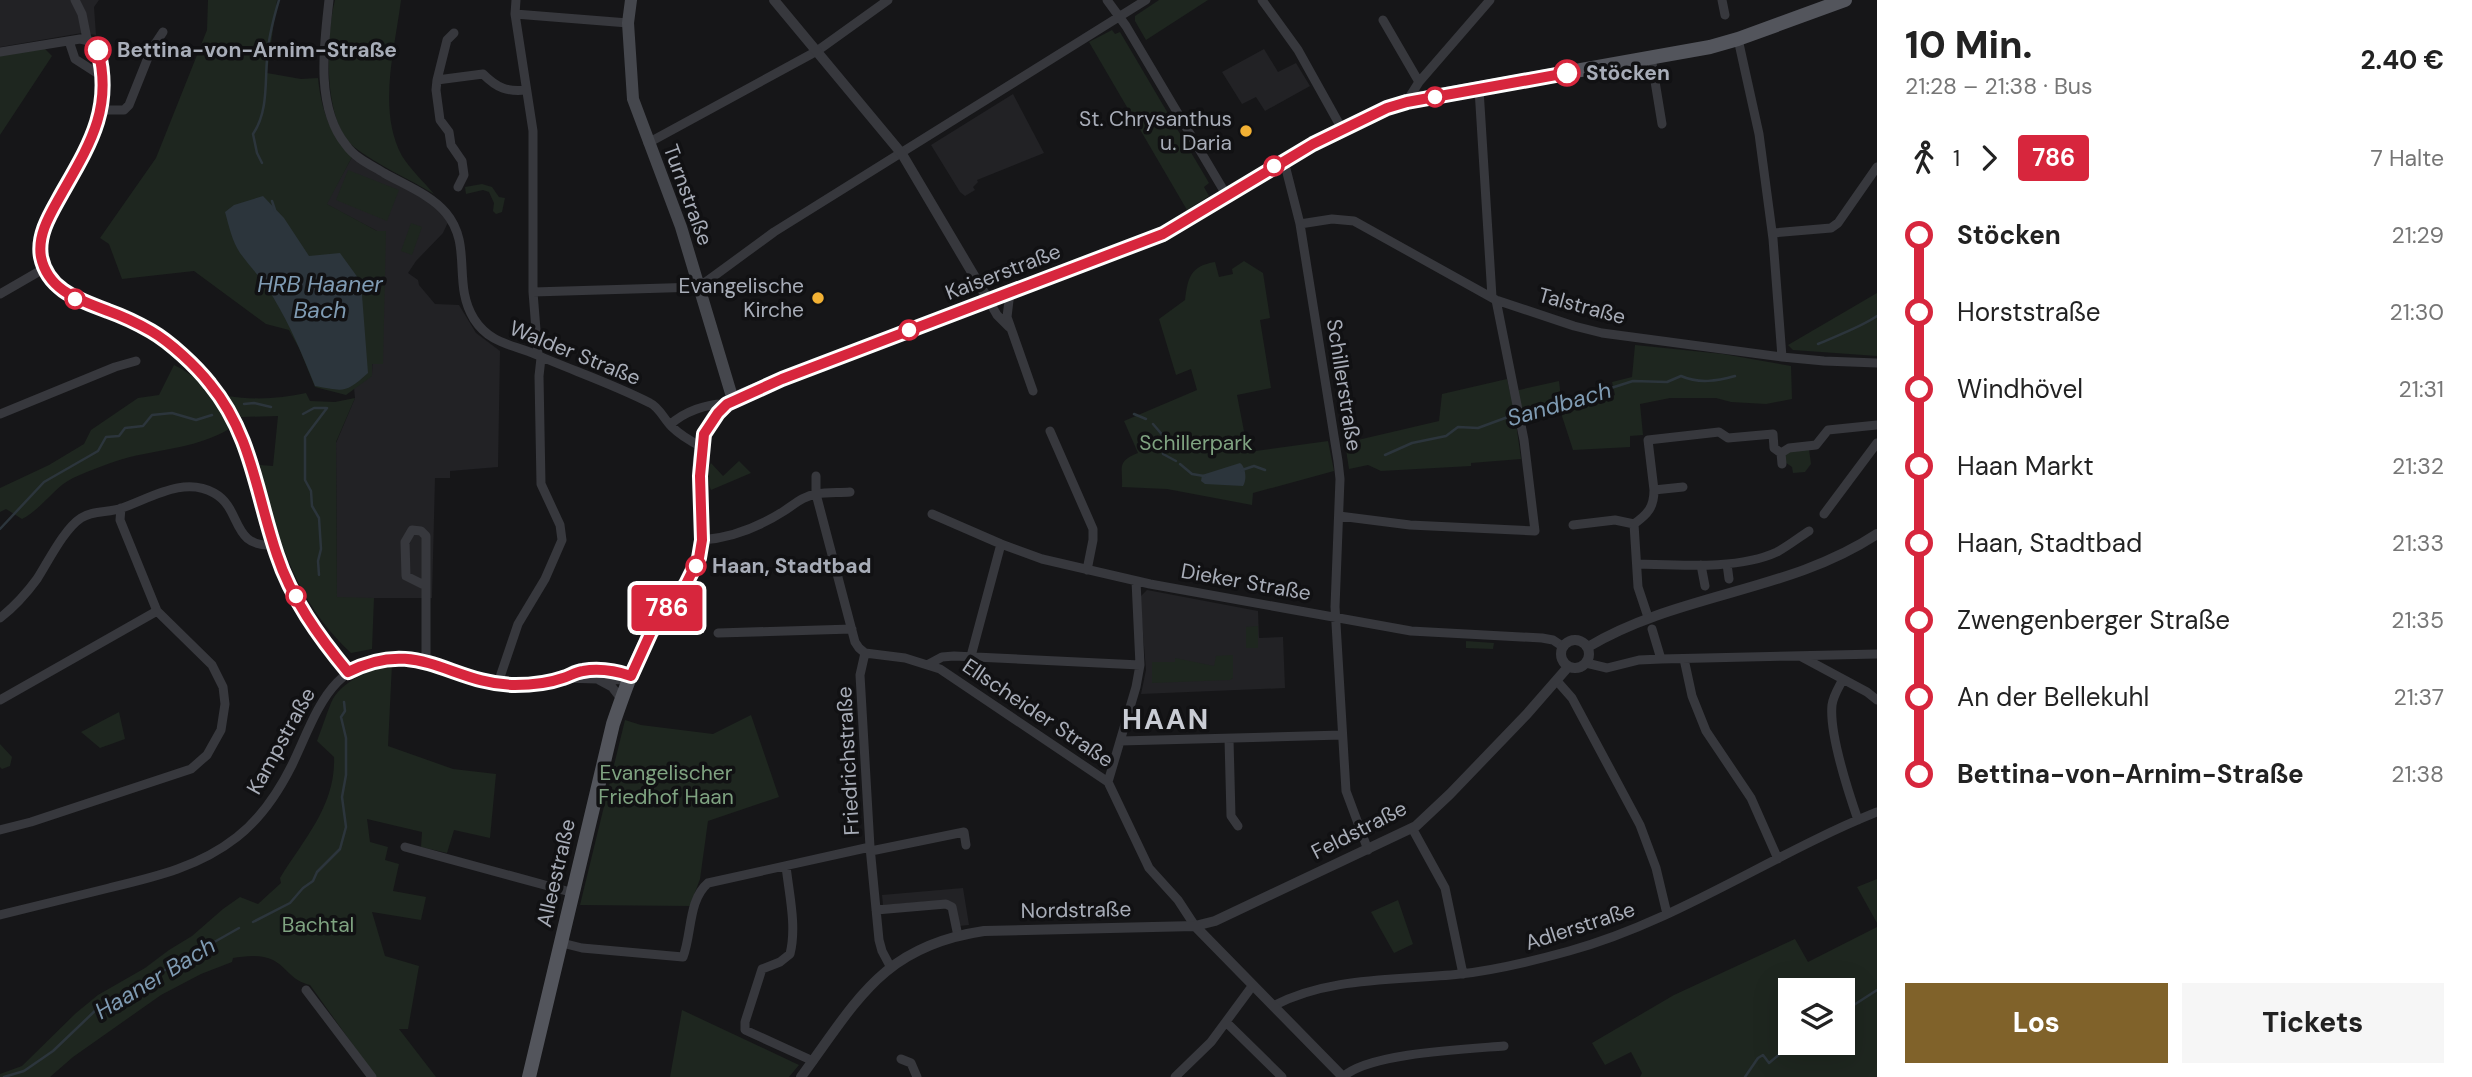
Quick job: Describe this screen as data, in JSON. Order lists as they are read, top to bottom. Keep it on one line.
{"streets":{"main road":["Turnstraße","Kaiserstraße","Alleestraße"],"street":["Talstraße","Walder Straße","Schillerstraße","Dieker Straße","Ellscheider Straße","Kampstraße","Friedrichstraße","Feldstraße","Nordstraße","Adlerstraße"]},"crossings":[["Turnstraße","Kaiserstraße"],["Kaiserstraße","Walder Straße"],["Kaiserstraße","Schillerstraße"],["Talstraße","Schillerstraße"],["Schillerstraße","Dieker Straße"],["Schillerstraße","Feldstraße"],["Dieker Straße","Feldstraße"],["Ellscheider Straße","Friedrichstraße"],["Ellscheider Straße","Feldstraße"],["Ellscheider Straße","Nordstraße"],["Ellscheider Straße","Adlerstraße"],["Kampstraße","Alleestraße"],["Friedrichstraße","Nordstraße"],["Feldstraße","Nordstraße"]],"districts":["HAAN"],"water":["HRB Haaner Bach","Sandbach","Haaner Bach"],"parks":["Schillerpark","Evangelischer Friedhof Haan","Bachtal"],"places":["Bettina-von-Arnim-Straße","Stöcken","St. Chrysanthus u. Daria","Evangelische Kirche","Haan, Stadtbad"],"lines":["bus line 786"],"page":{"on_map":"786","heading":["10 Min.","21:28 – 21:38 · Bus","2.40 €"],"legs":["1","786","7 Halte"],"list":[{"name":"Stöcken","value":"21:29"},{"name":"Horststraße","value":"21:30"},{"name":"Windhövel","value":"21:31"},{"name":"Haan Markt","value":"21:32"},{"name":"Haan, Stadtbad","value":"21:33"},{"name":"Zwengenberger Straße","value":"21:35"},{"name":"An der Bellekuhl","value":"21:37"},{"name":"Bettina-von-Arnim-Straße","value":"21:38"}],"buttons":["Los","Tickets"]}}
